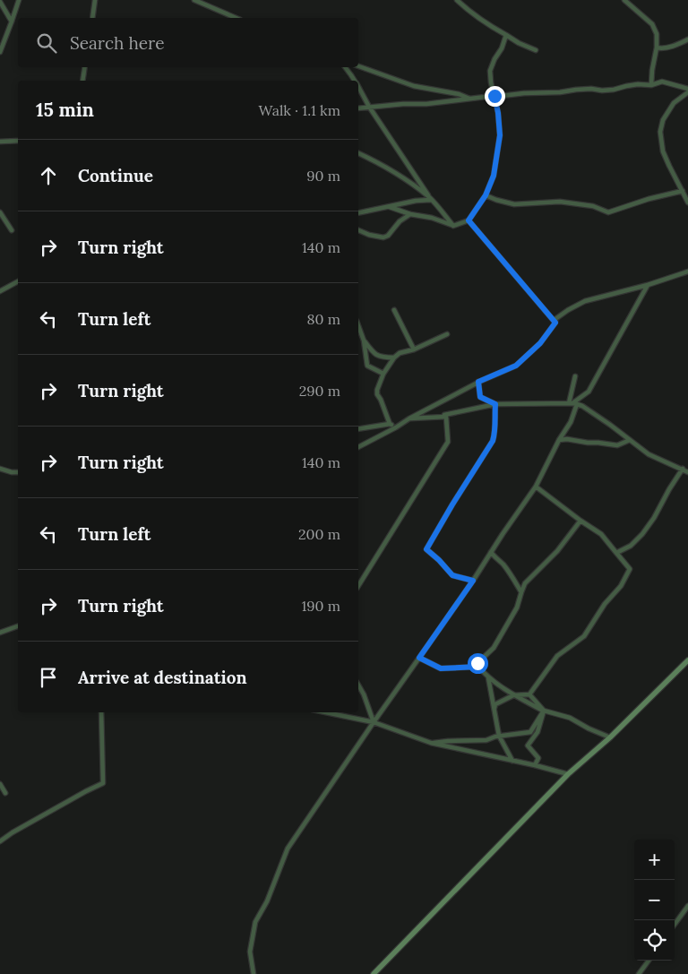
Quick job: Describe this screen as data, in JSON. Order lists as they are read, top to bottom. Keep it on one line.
{"page":{"search":"Search here","heading":["15 min","Walk · 1.1 km"],"list":[["Continue","90 m"],["Turn right","140 m"],["Turn left","80 m"],["Turn right","290 m"],["Turn right","140 m"],["Turn left","200 m"],["Turn right","190 m"],"Arrive at destination"],"map_buttons":["+","−"]}}
